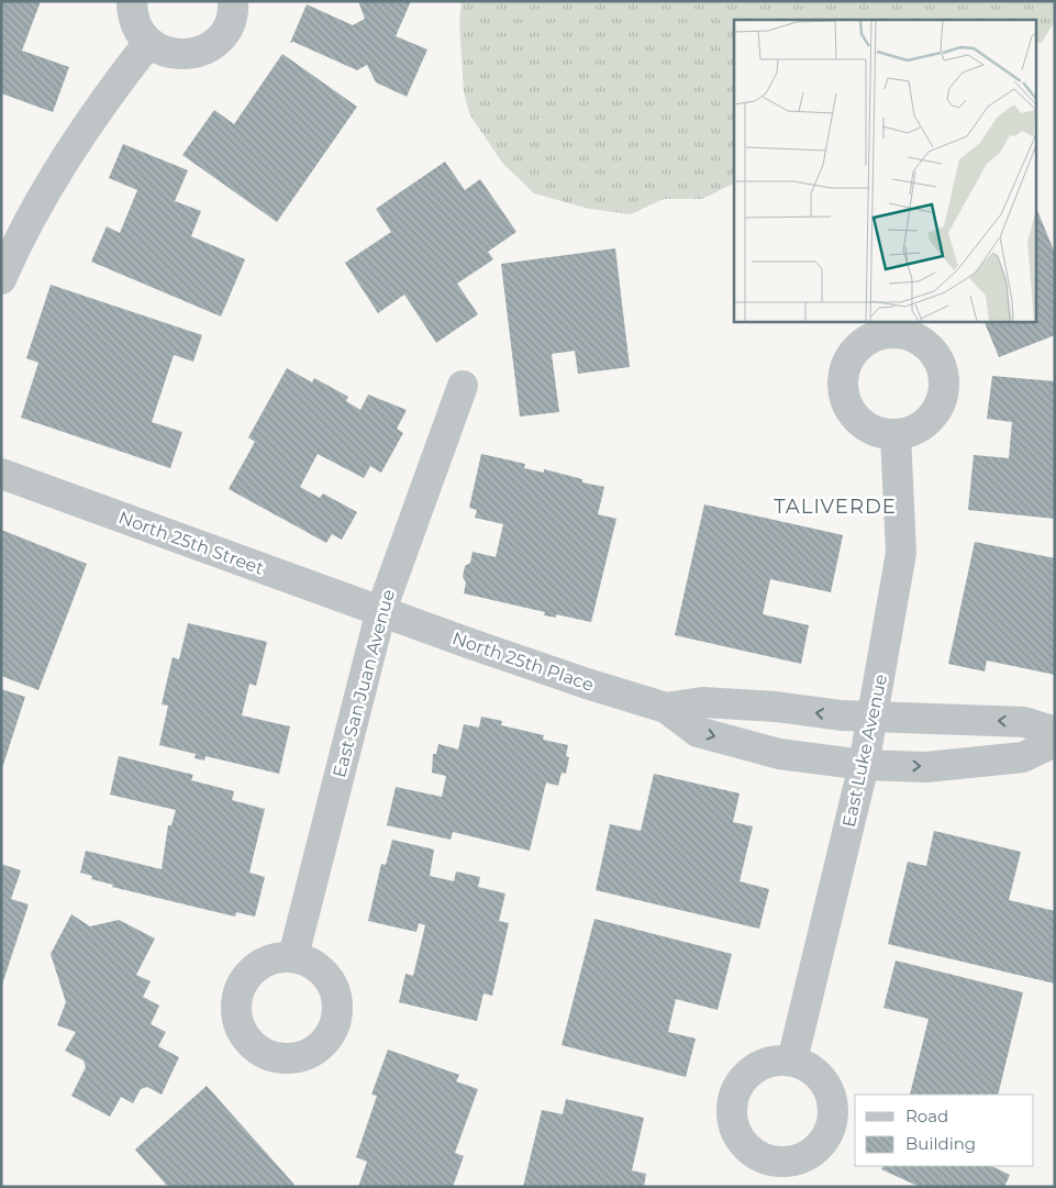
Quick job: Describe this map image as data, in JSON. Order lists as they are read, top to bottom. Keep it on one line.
{"streets":{"street":["North 25th Street","North 25th Place","East San Juan Avenue","East Luke Avenue"]},"crossings":[["North 25th Street","North 25th Place"],["North 25th Street","East San Juan Avenue"],["North 25th Place","East San Juan Avenue"],["North 25th Place","East Luke Avenue"]],"districts":["TALIVERDE"],"legend":["Road","Building"]}
